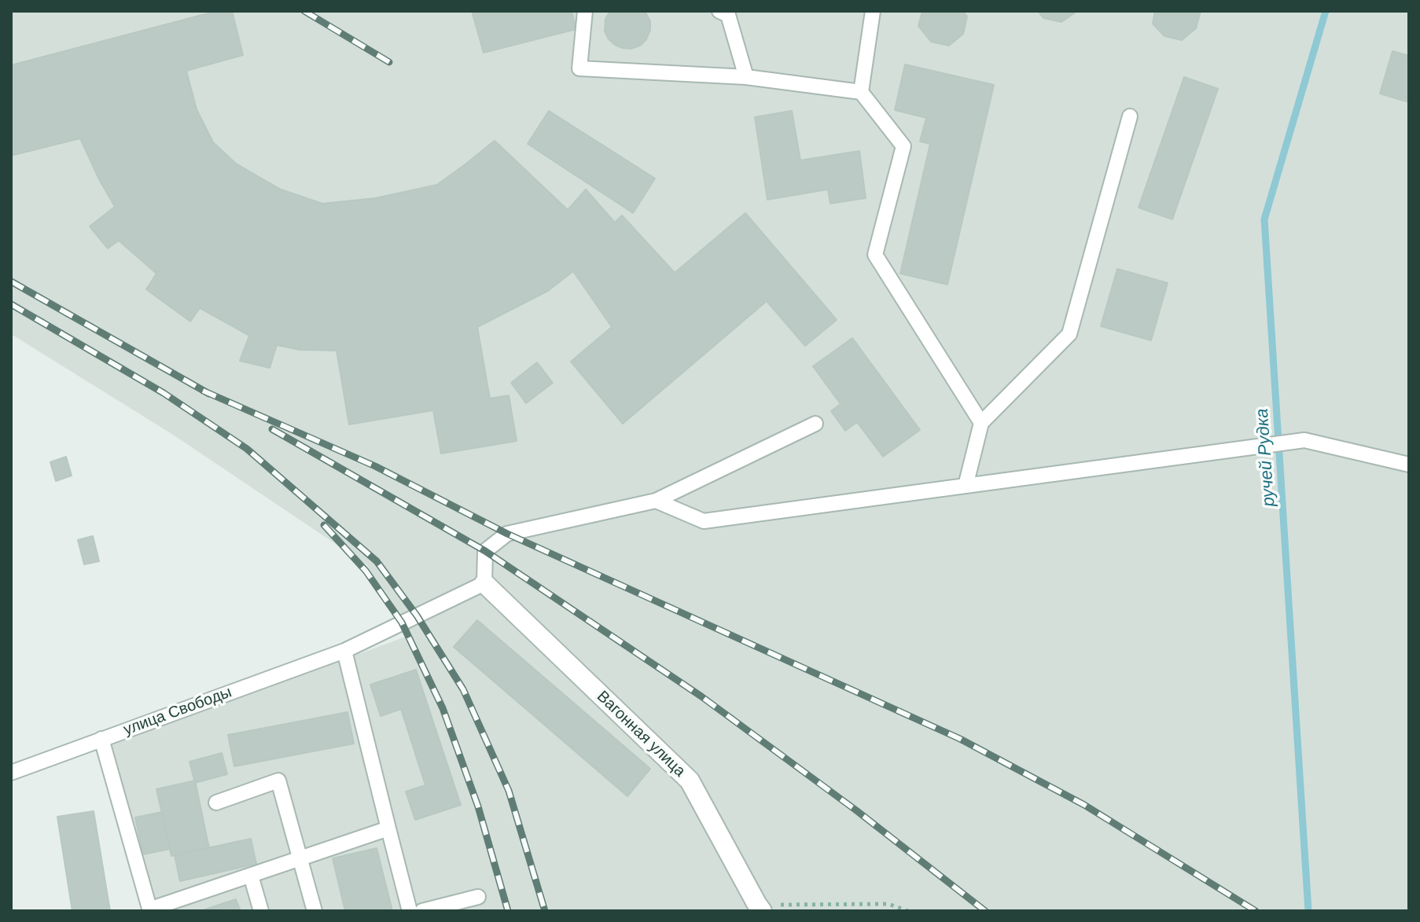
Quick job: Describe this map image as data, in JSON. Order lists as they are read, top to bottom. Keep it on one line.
{"streets":{"street":["Вагонная улица"],"lane":["улица Свободы"]},"crossings":[["улица Свободы","Вагонная улица"]],"water":["ручей Рудка"]}
